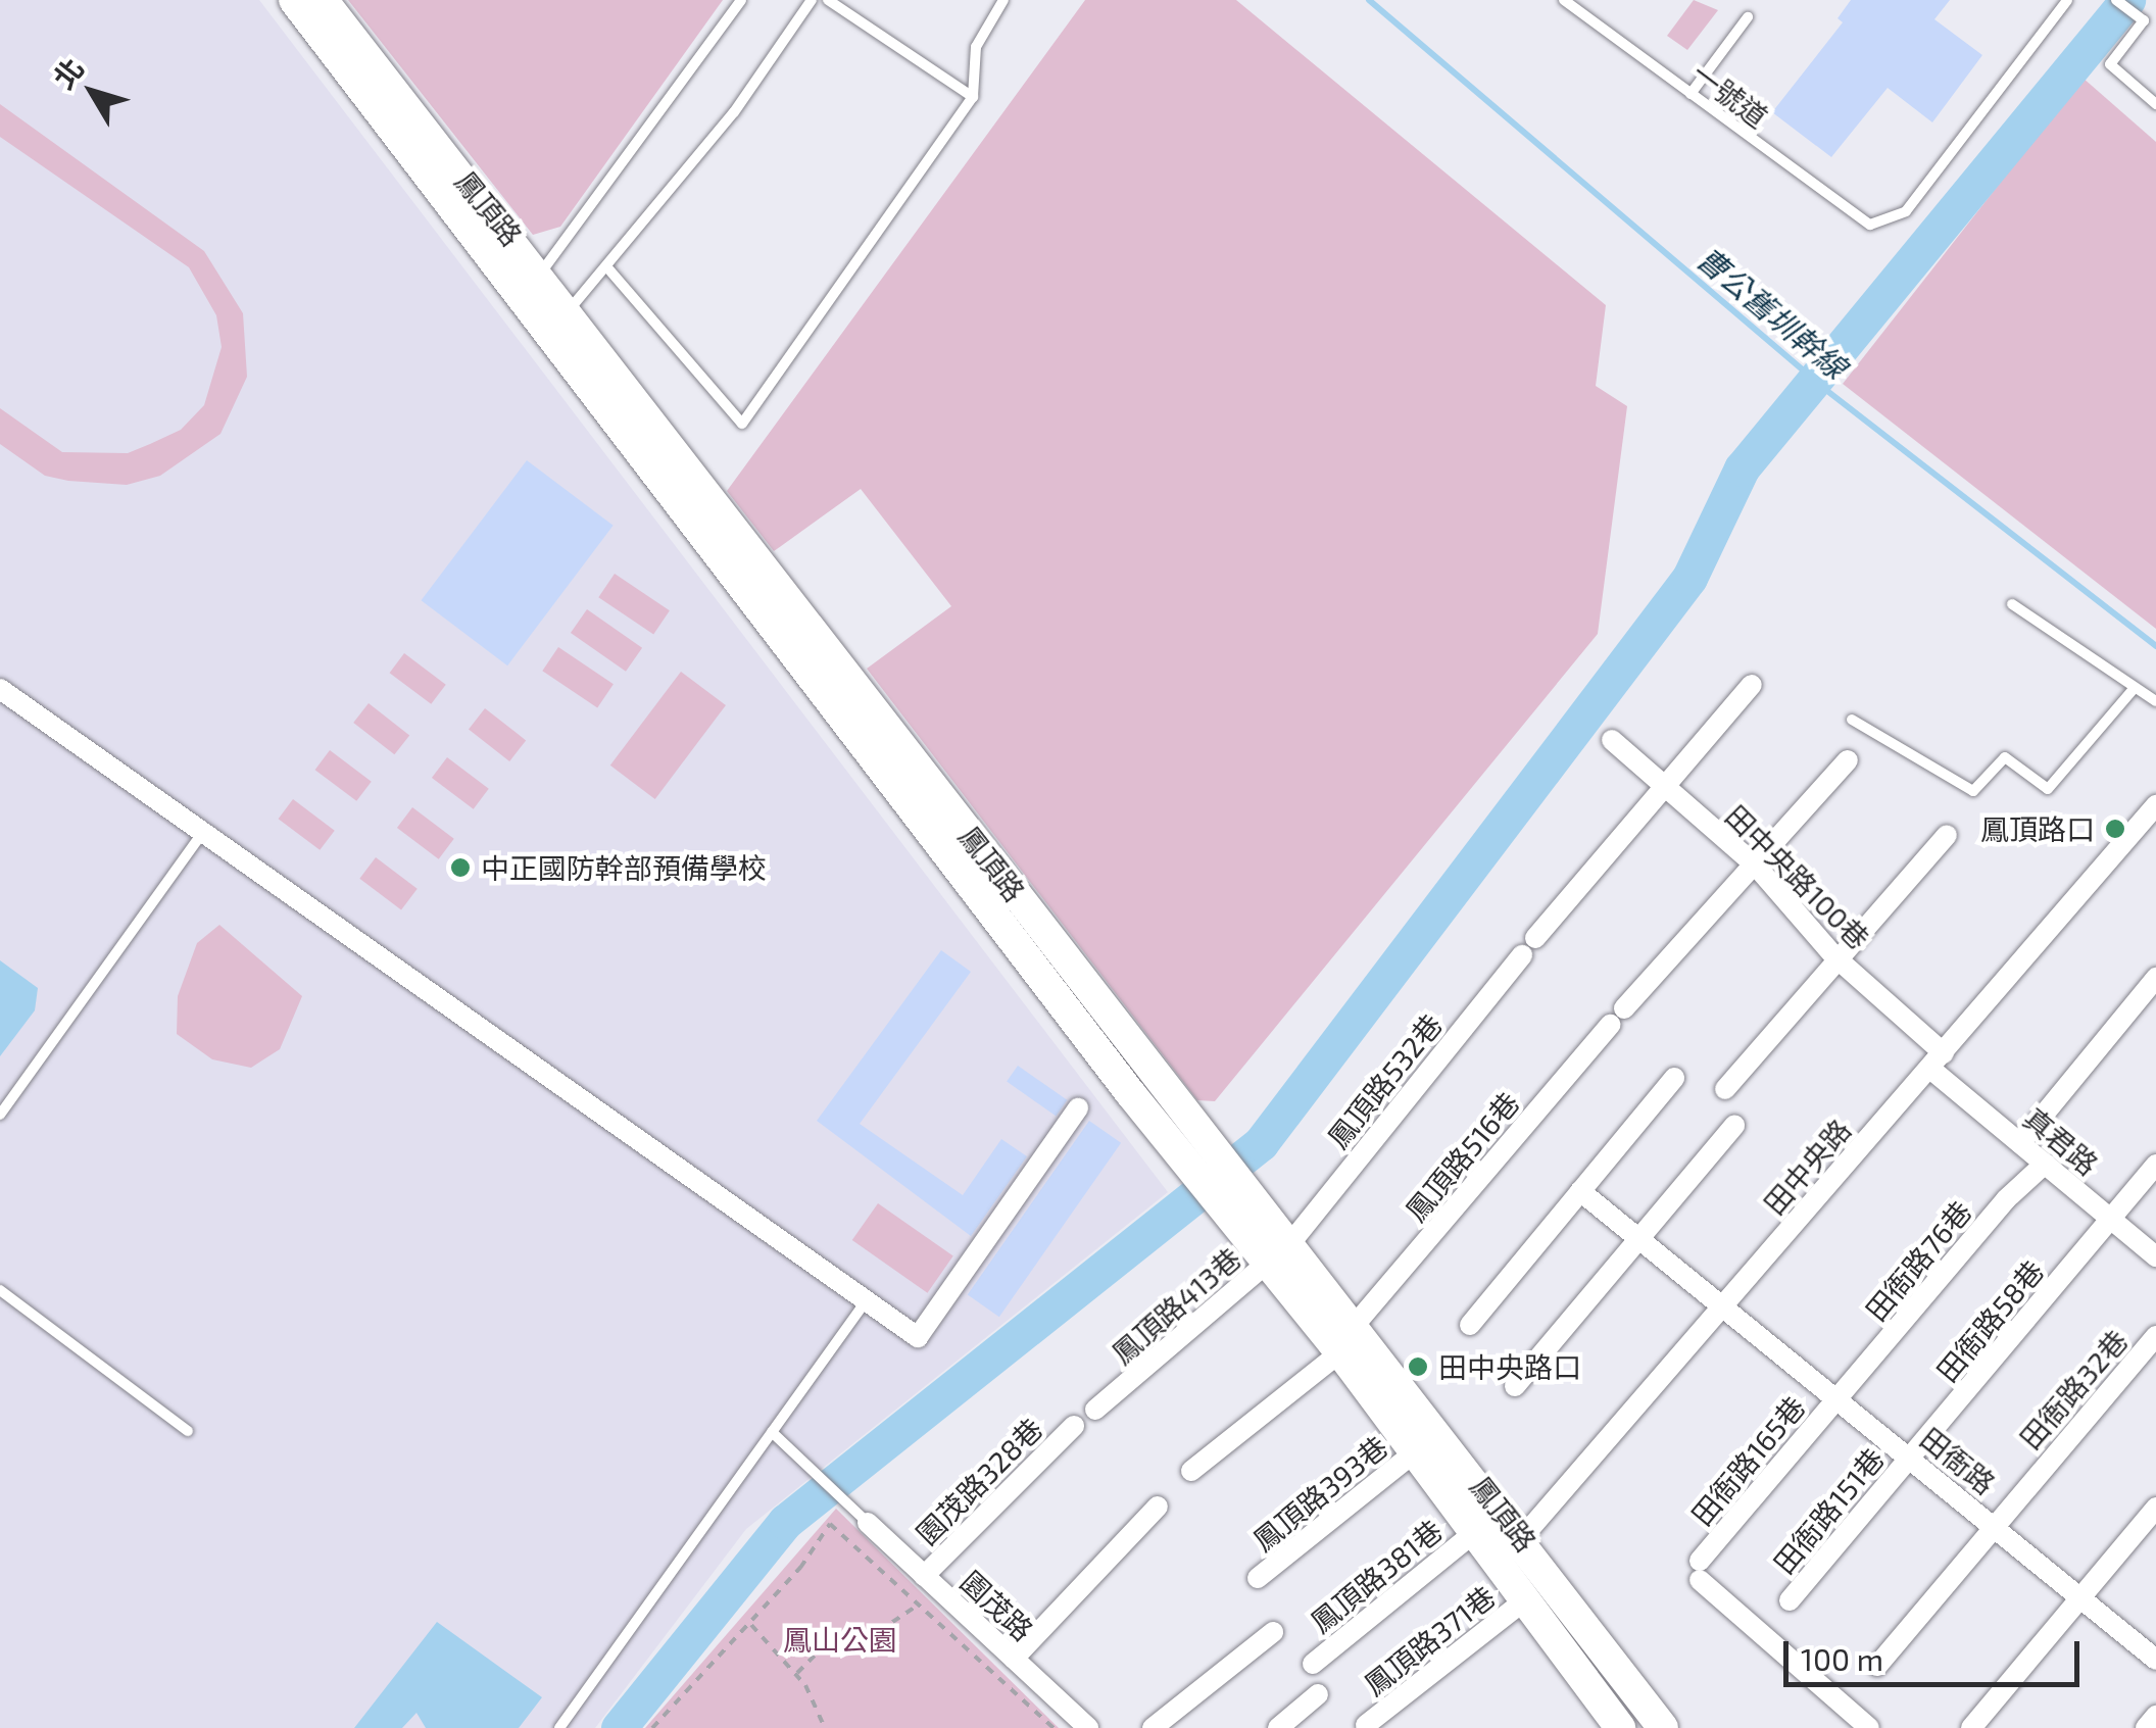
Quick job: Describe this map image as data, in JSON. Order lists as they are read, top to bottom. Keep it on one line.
{"streets":{"main road":["鳳頂路"],"street":["田中央路100巷","鳳頂路532巷","真君路","鳳頂路516巷","田中央路","田衙路76巷","鳳頂路413巷","田衙路58巷","田衙路32巷","田衙路165巷","田衙路","園茂路328巷","鳳頂路393巷","田衙路151巷","鳳頂路381巷","園茂路","鳳頂路371巷"],"lane":["一號道"]},"crossings":[["鳳頂路","鳳頂路532巷"],["鳳頂路","鳳頂路516巷"],["鳳頂路","田中央路"],["鳳頂路","鳳頂路413巷"],["鳳頂路","鳳頂路393巷"],["鳳頂路","鳳頂路381巷"],["鳳頂路","鳳頂路371巷"],["田中央路100巷","鳳頂路532巷"],["田中央路100巷","真君路"],["田中央路100巷","鳳頂路516巷"],["田中央路100巷","田中央路"],["鳳頂路532巷","鳳頂路413巷"],["真君路","田中央路"],["真君路","田衙路76巷"],["真君路","田衙路58巷"],["田中央路","田衙路"],["田衙路76巷","田衙路165巷"],["田衙路76巷","田衙路"],["田衙路58巷","田衙路"],["田衙路58巷","田衙路151巷"],["田衙路32巷","田衙路"],["田衙路165巷","田衙路"],["田衙路","田衙路151巷"],["園茂路328巷","園茂路"]],"water":["曹公舊圳幹線"],"parks":["鳳山公園"],"places":["鳳頂路口","中正國防幹部預備學校","田中央路口"],"scale_bar":"100 m","north":"top left"}
